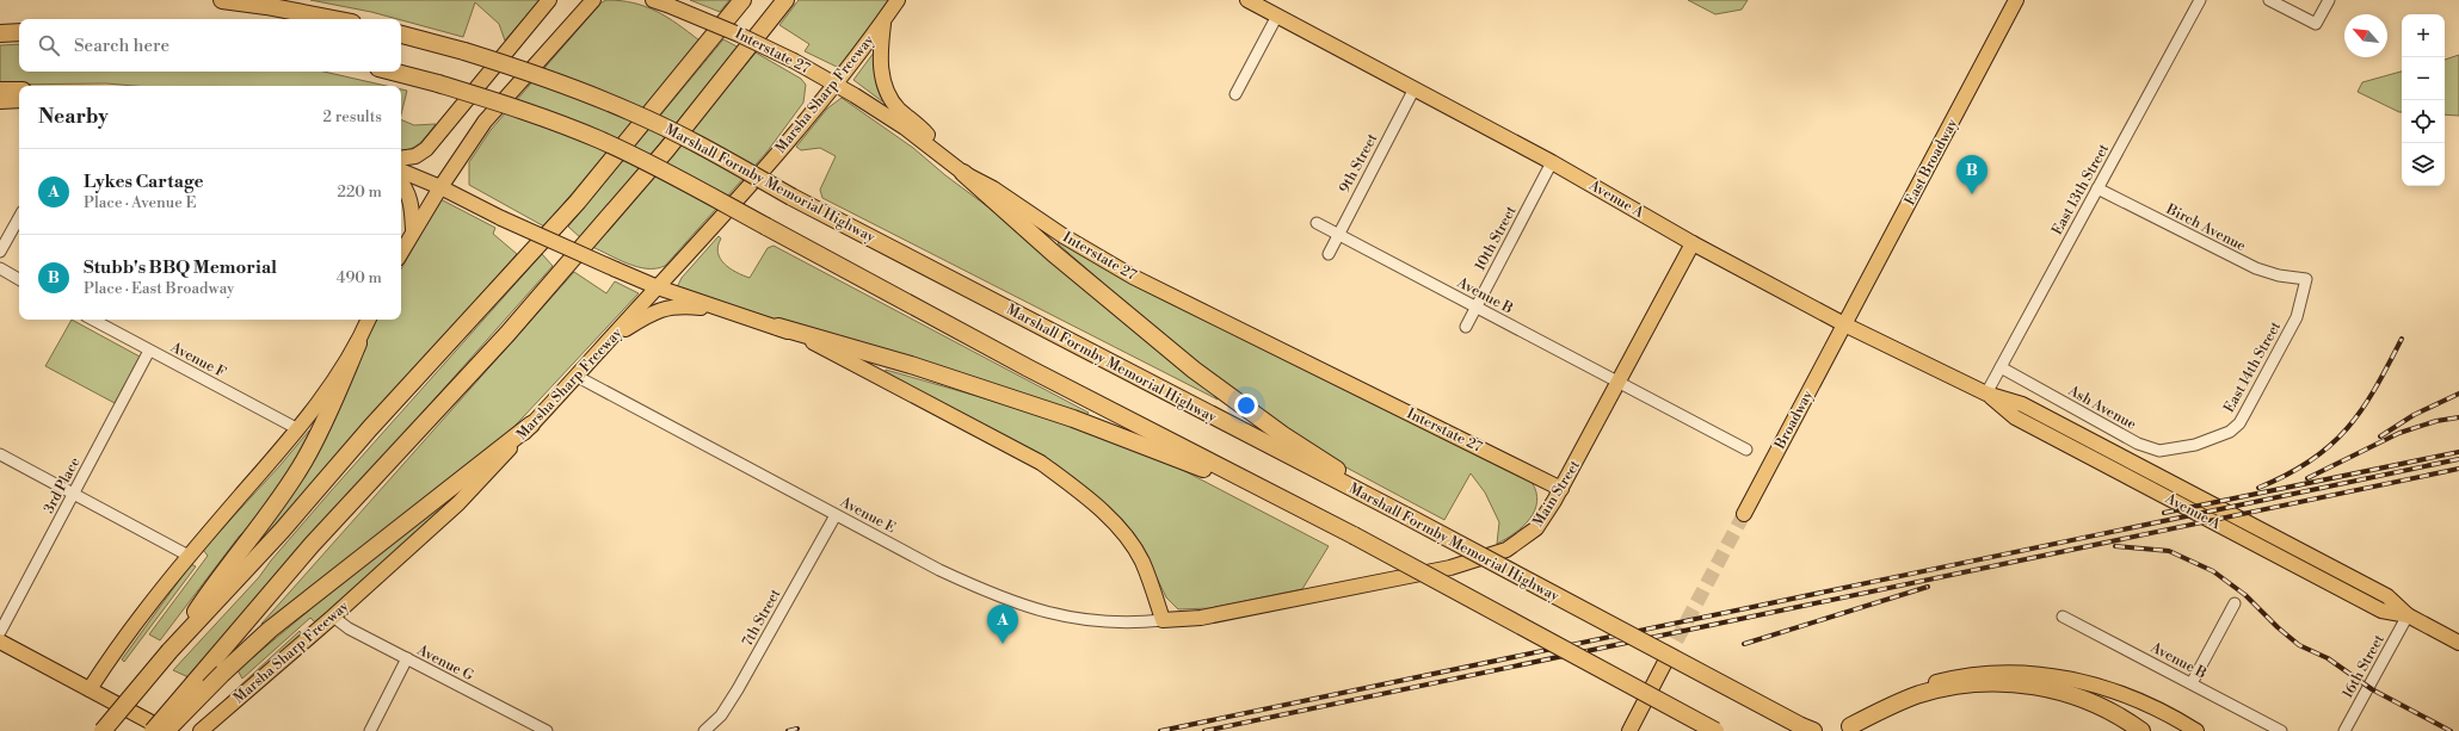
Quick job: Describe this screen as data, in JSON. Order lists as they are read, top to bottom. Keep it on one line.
{"streets":{"highway":["Marshall Formby Memorial Highway"],"main road":["Interstate 27","Marsha Sharp Freeway","East Broadway","Avenue A","Broadway","Main Street"],"street":["9th Street","East 13th Street","Birch Avenue","10th Street","Avenue B","Avenue F","East 14th Street","Ash Avenue","3rd Place","Avenue E","7th Street","Avenue G","16th Street"]},"crossings":[["Interstate 27","Marsha Sharp Freeway"],["Interstate 27","Main Street"],["Marsha Sharp Freeway","Avenue E"],["Marsha Sharp Freeway","Avenue G"],["East Broadway","Avenue A"],["East Broadway","Broadway"],["9th Street","Avenue A"],["9th Street","Avenue B"],["East 13th Street","Avenue A"],["East 13th Street","Birch Avenue"],["East 13th Street","Ash Avenue"],["Avenue A","10th Street"],["Avenue A","Broadway"],["Avenue A","Main Street"],["Avenue A","16th Street"],["Birch Avenue","East 14th Street"],["10th Street","Avenue B"],["Avenue B","Main Street"],["Avenue F","3rd Place"],["East 14th Street","Ash Avenue"],["Main Street","Avenue E"],["Avenue E","7th Street"]],"north":"top left","page":{"map_buttons":["+","−"],"search":"Search here","heading":["Nearby","2 results"],"list":[{"mark":"A","name":"Lykes Cartage","note":"Place · Avenue E","value":"220 m"},{"mark":"B","name":"Stubb's BBQ Memorial","note":"Place · East Broadway","value":"490 m"}],"pins":["B","A"]}}
